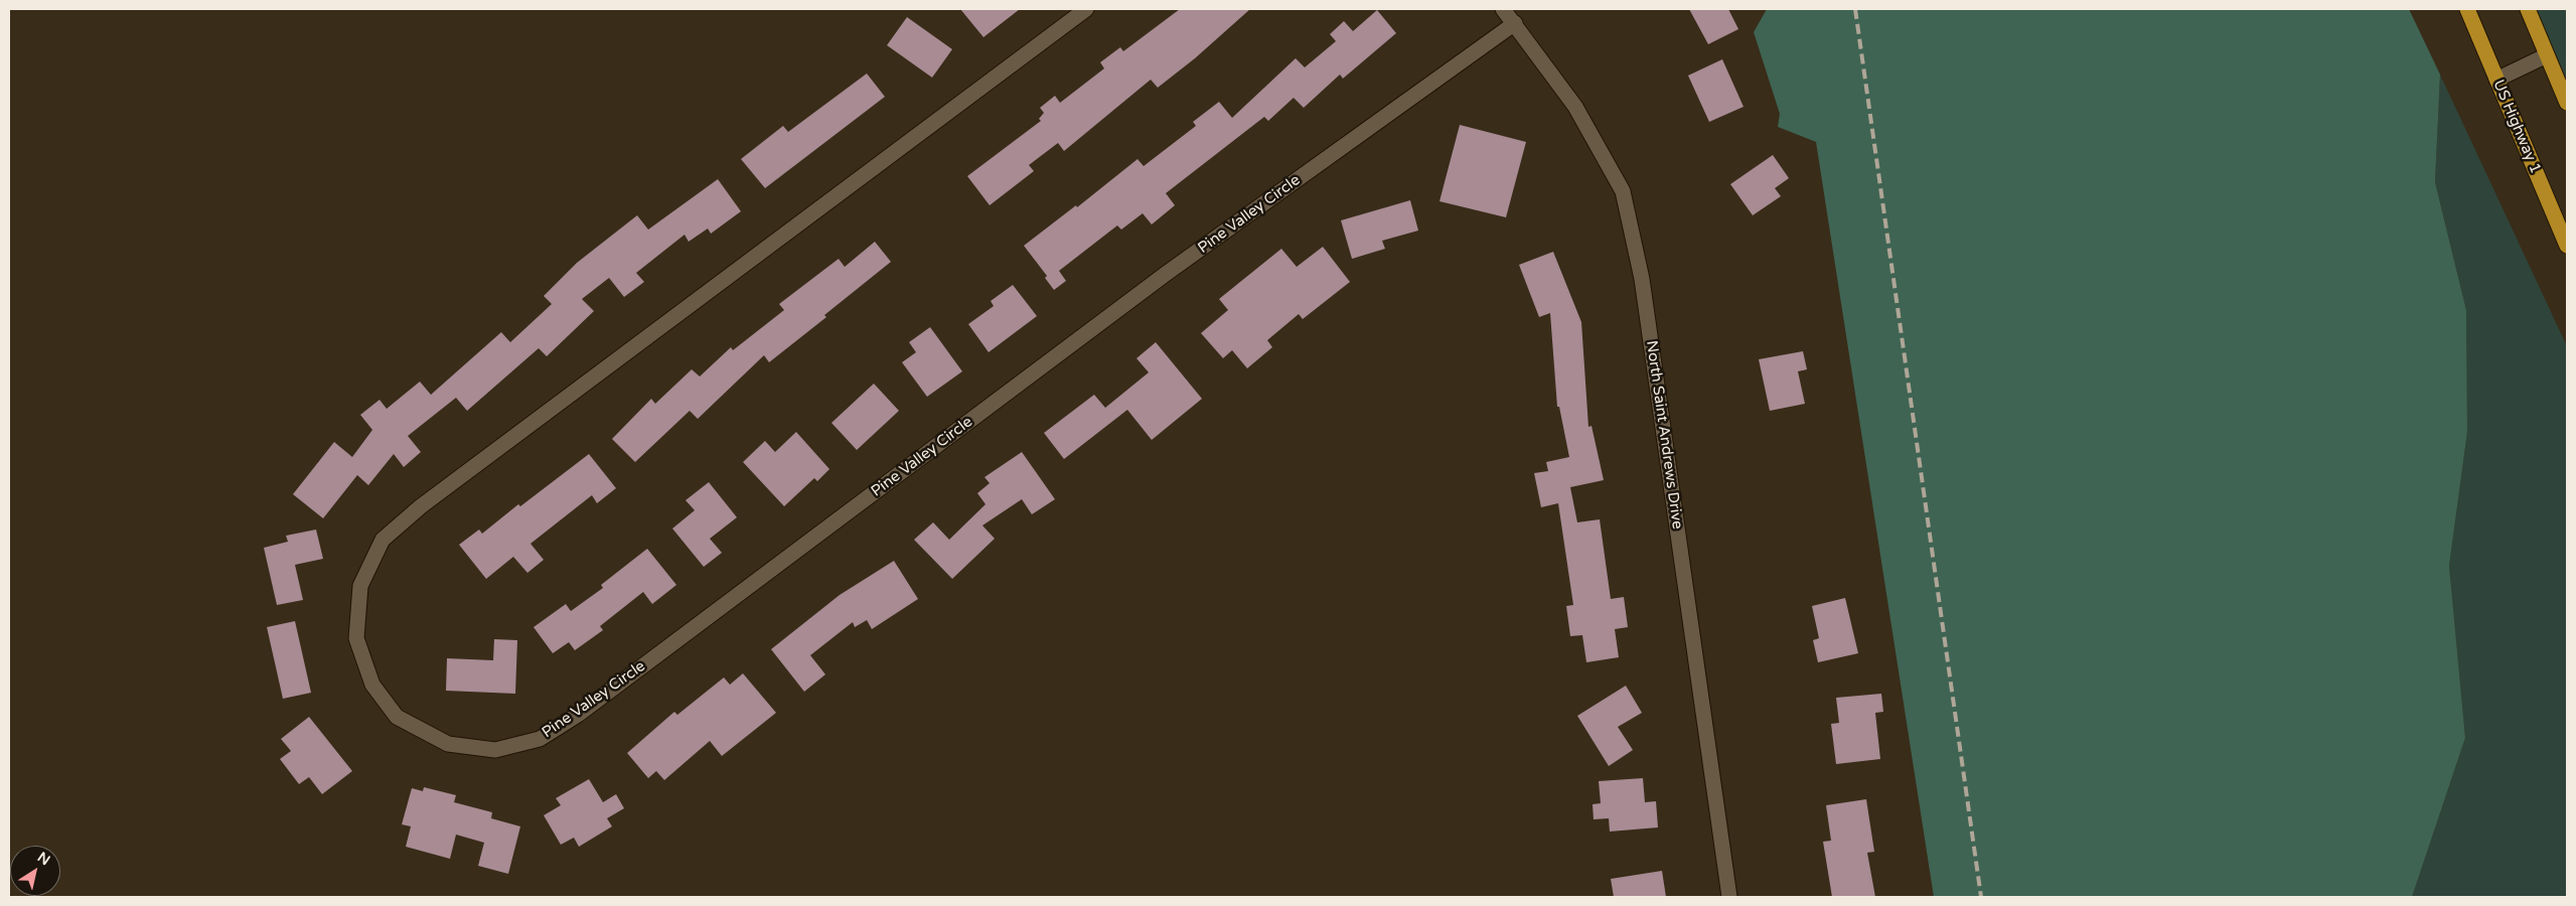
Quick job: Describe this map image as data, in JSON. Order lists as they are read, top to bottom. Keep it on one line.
{"streets":{"main road":["US Highway 1"],"street":["Pine Valley Circle","North Saint Andrews Drive"]},"crossings":[["Pine Valley Circle","North Saint Andrews Drive"]],"north":"top right"}
